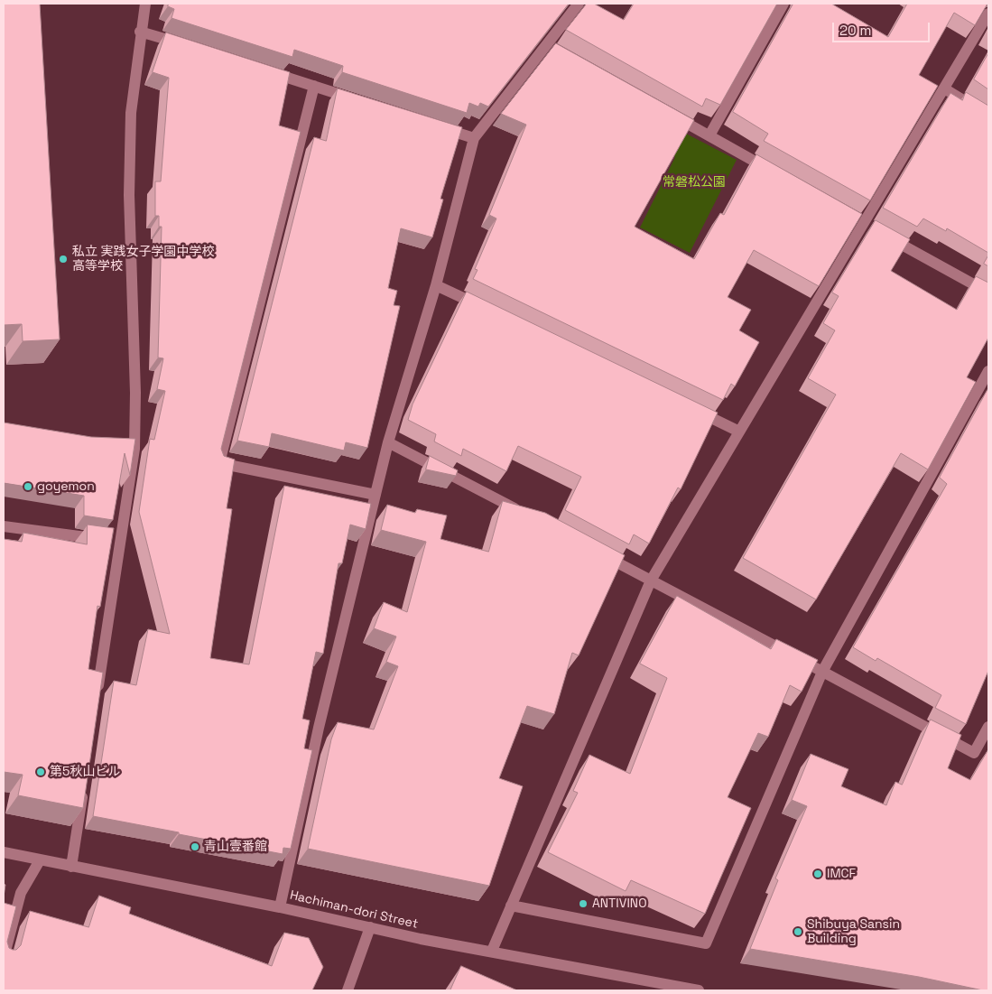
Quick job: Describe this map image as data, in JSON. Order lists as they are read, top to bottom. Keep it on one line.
{"streets":{"street":["Hachiman-dori Street"]},"parks":["常磐松公園"],"places":["私立 実践女子学園中学校 高等学校","goyemon","第5秋山ビル","青山壹番館","IMCF","ANTIVINO","Shibuya Sansin Building"],"scale_bar":"20 m"}
